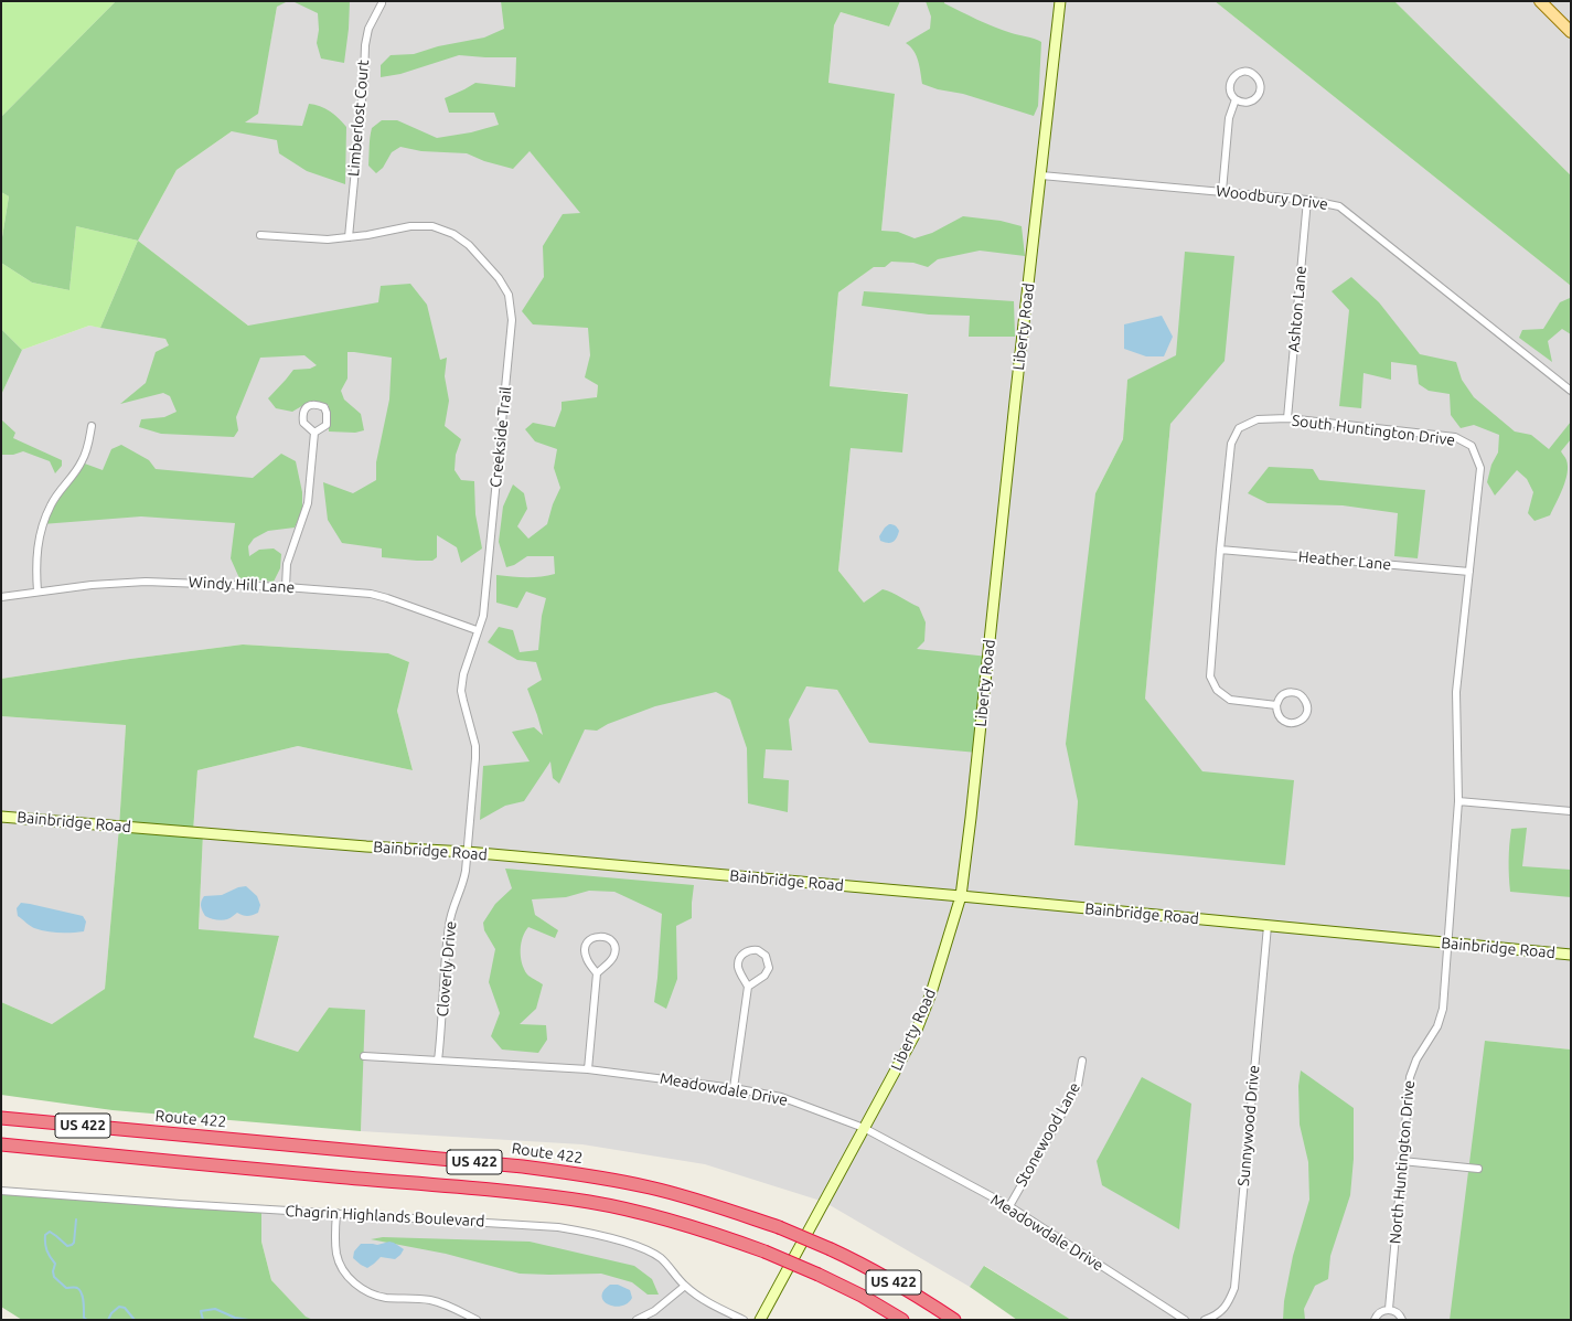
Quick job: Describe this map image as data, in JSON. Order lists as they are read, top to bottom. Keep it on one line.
{"streets":{"highway":["Route 422","US 422"],"street":["Limberlost Court","Woodbury Drive","Ashton Lane","Liberty Road","South Huntington Drive","Creekside Trail","Heather Lane","Windy Hill Lane","Bainbridge Road","Cloverly Drive","Meadowdale Drive","Sunnywood Drive","Stonewood Lane","North Huntington Drive","Chagrin Highlands Boulevard"]},"crossings":[["Limberlost Court","Creekside Trail"],["Woodbury Drive","Ashton Lane"],["Woodbury Drive","Liberty Road"],["Ashton Lane","South Huntington Drive"],["Liberty Road","Bainbridge Road"],["Liberty Road","Meadowdale Drive"],["South Huntington Drive","Heather Lane"],["South Huntington Drive","Bainbridge Road"],["South Huntington Drive","North Huntington Drive"],["Creekside Trail","Windy Hill Lane"],["Creekside Trail","Bainbridge Road"],["Creekside Trail","Cloverly Drive"],["Bainbridge Road","Cloverly Drive"],["Bainbridge Road","Sunnywood Drive"],["Bainbridge Road","North Huntington Drive"],["Cloverly Drive","Meadowdale Drive"],["Meadowdale Drive","Stonewood Lane"]]}
